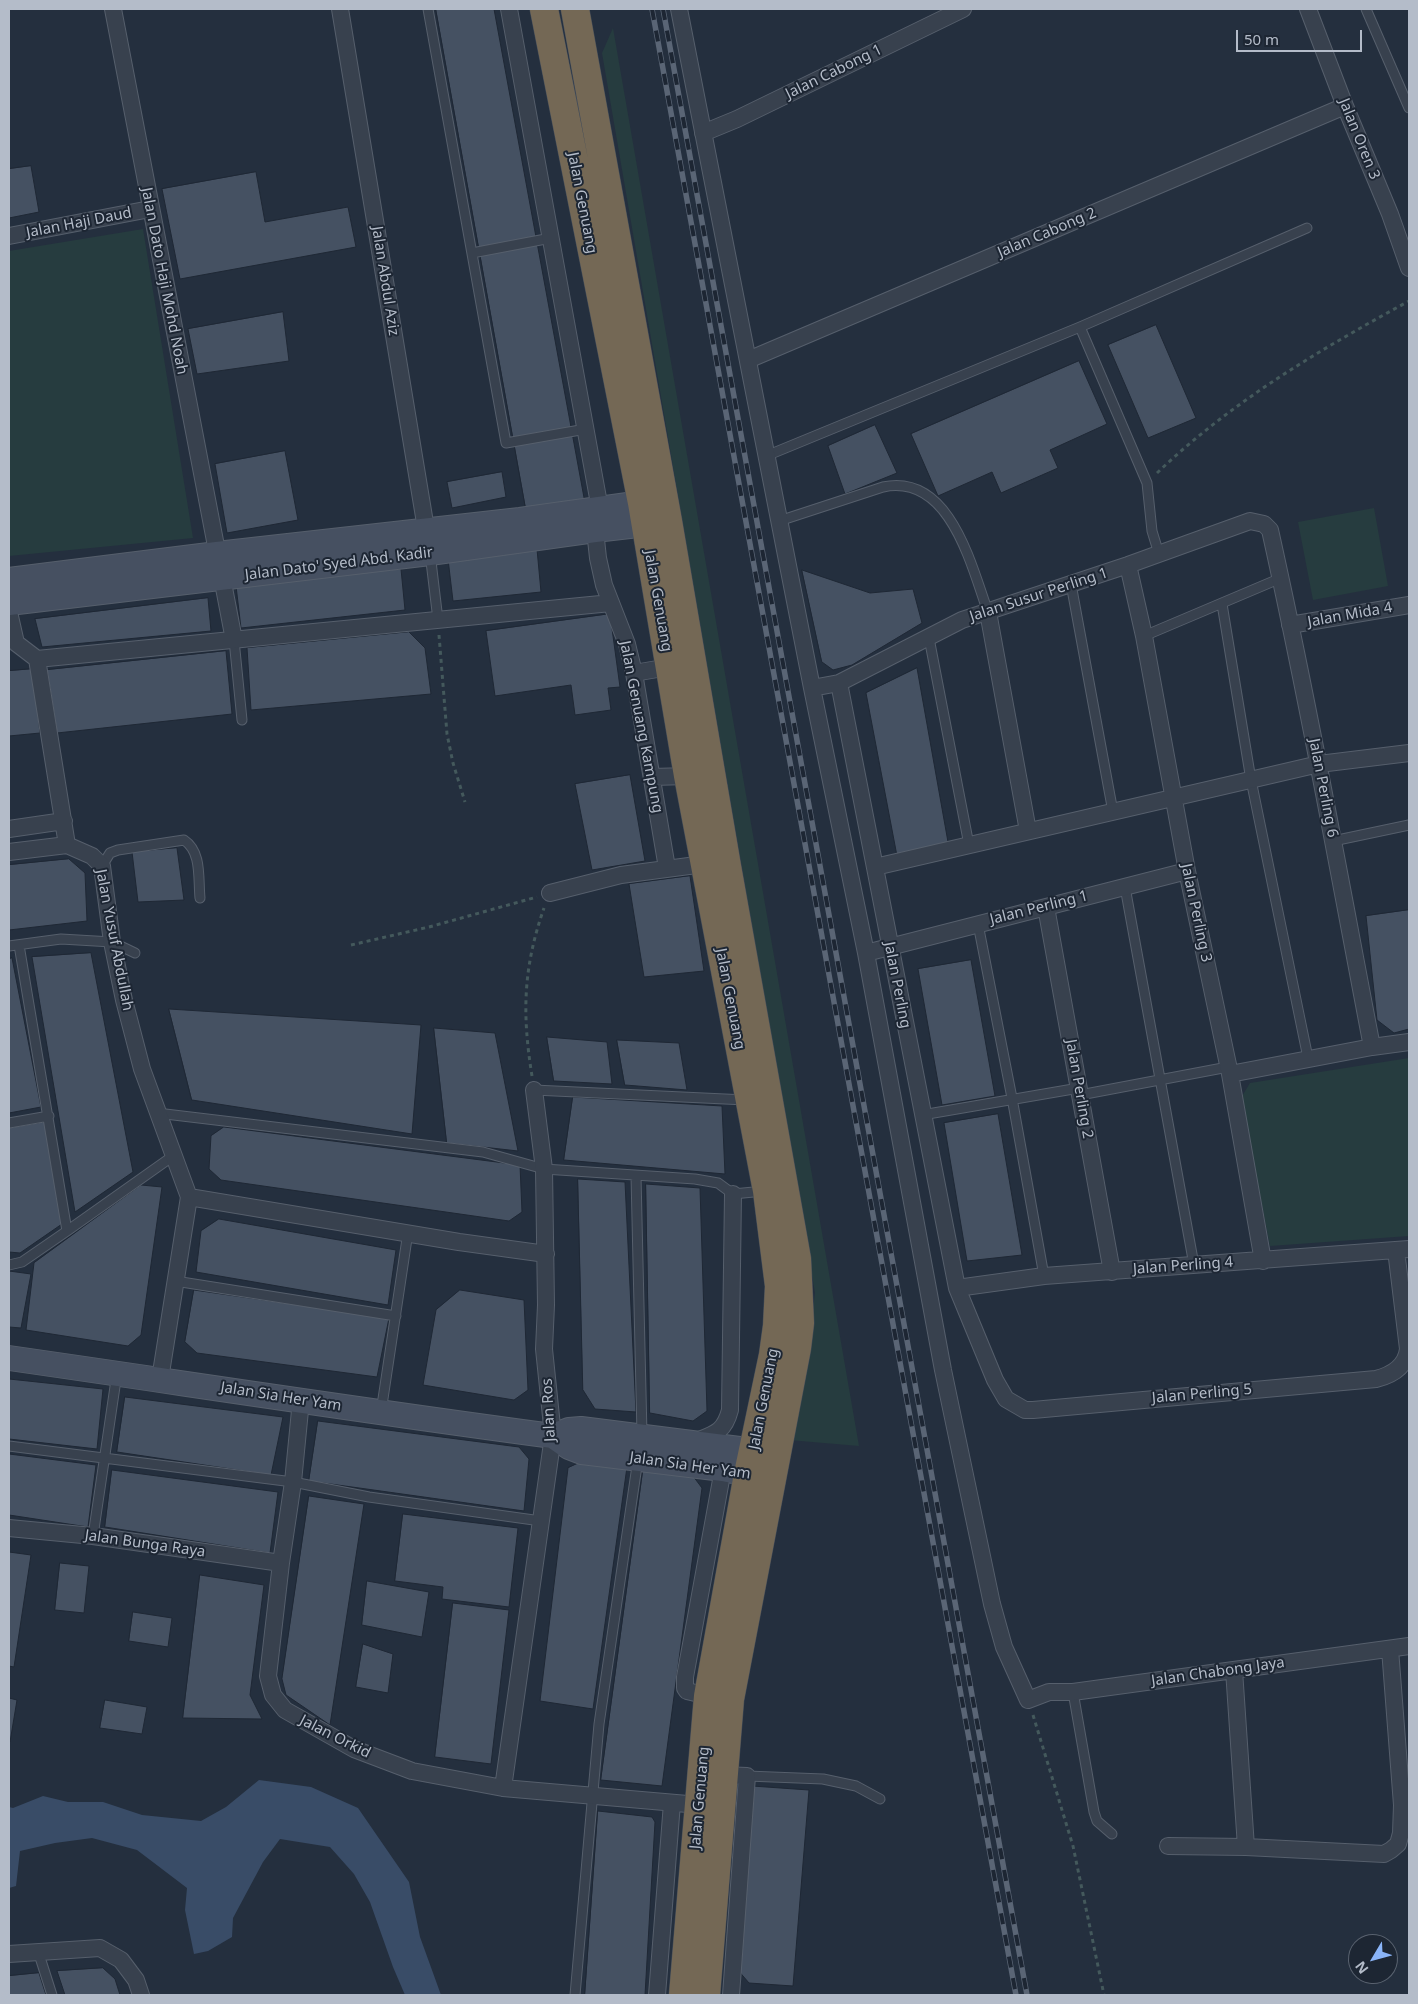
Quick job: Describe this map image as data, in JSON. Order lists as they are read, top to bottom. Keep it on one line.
{"streets":{"highway":["Jalan Genuang"],"street":["Jalan Cabong 1","Jalan Oren 3","Jalan Haji Daud","Jalan Cabong 2","Jalan Dato Haji Mohd Noah","Jalan Abdul Aziz","Jalan Dato' Syed Abd. Kadir","Jalan Susur Perling 1","Jalan Mida 4","Jalan Genuang Kampung","Jalan Perling 6","Jalan Perling 1","Jalan Perling 3","Jalan Yusuf Abdullah","Jalan Perling","Jalan Perling 2","Jalan Perling 4","Jalan Perling 5","Jalan Sia Her Yam","Jalan Ros","Jalan Bunga Raya","Jalan Chabong Jaya","Jalan Orkid"]},"crossings":[["Jalan Oren 3","Jalan Cabong 2"],["Jalan Genuang","Jalan Dato' Syed Abd. Kadir"],["Jalan Genuang","Jalan Sia Her Yam"],["Jalan Genuang","Jalan Orkid"],["Jalan Haji Daud","Jalan Dato Haji Mohd Noah"],["Jalan Dato Haji Mohd Noah","Jalan Dato' Syed Abd. Kadir"],["Jalan Abdul Aziz","Jalan Dato' Syed Abd. Kadir"],["Jalan Dato' Syed Abd. Kadir","Jalan Genuang Kampung"],["Jalan Susur Perling 1","Jalan Perling 6"],["Jalan Susur Perling 1","Jalan Perling 3"],["Jalan Susur Perling 1","Jalan Perling"],["Jalan Mida 4","Jalan Perling 6"],["Jalan Perling 1","Jalan Perling 3"],["Jalan Perling 1","Jalan Perling"],["Jalan Perling 1","Jalan Perling 2"],["Jalan Perling 3","Jalan Perling 4"],["Jalan Perling","Jalan Perling 4"],["Jalan Perling","Jalan Perling 5"],["Jalan Perling 2","Jalan Perling 4"],["Jalan Perling 4","Jalan Perling 5"],["Jalan Sia Her Yam","Jalan Ros"],["Jalan Sia Her Yam","Jalan Orkid"],["Jalan Ros","Jalan Orkid"],["Jalan Bunga Raya","Jalan Orkid"]],"scale_bar":"50 m","north":"bottom left"}
